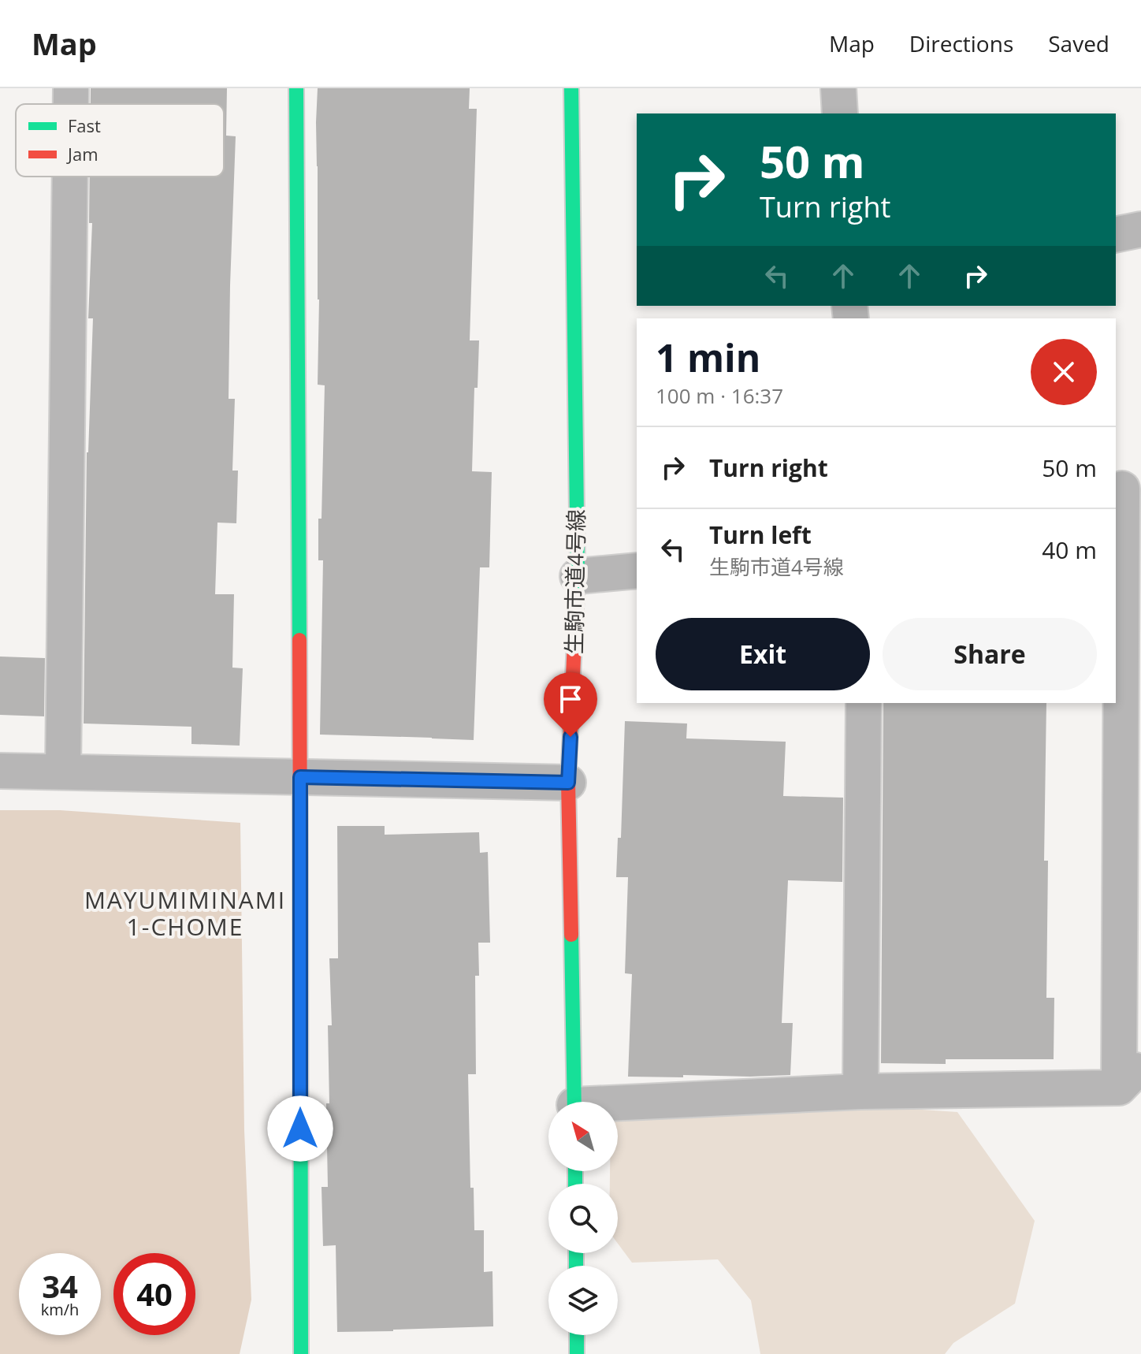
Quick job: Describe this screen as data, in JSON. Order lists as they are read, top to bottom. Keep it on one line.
{"streets":{"street":["生駒市道4号線"]},"districts":["MAYUMIMINAMI 1-CHOME"],"legend":["Fast","Jam"],"north":"top left","page":{"header":"Map","nav":["Map","Directions","Saved"],"turn":["50 m","Turn right"],"heading":["1 min","100 m · 16:37"],"list":[{"name":"Turn right","value":"50 m"},{"name":"Turn left","note":"生駒市道4号線","value":"40 m"}],"buttons":["Exit","Share"],"speed":"34 km/h","limit":"40"}}
